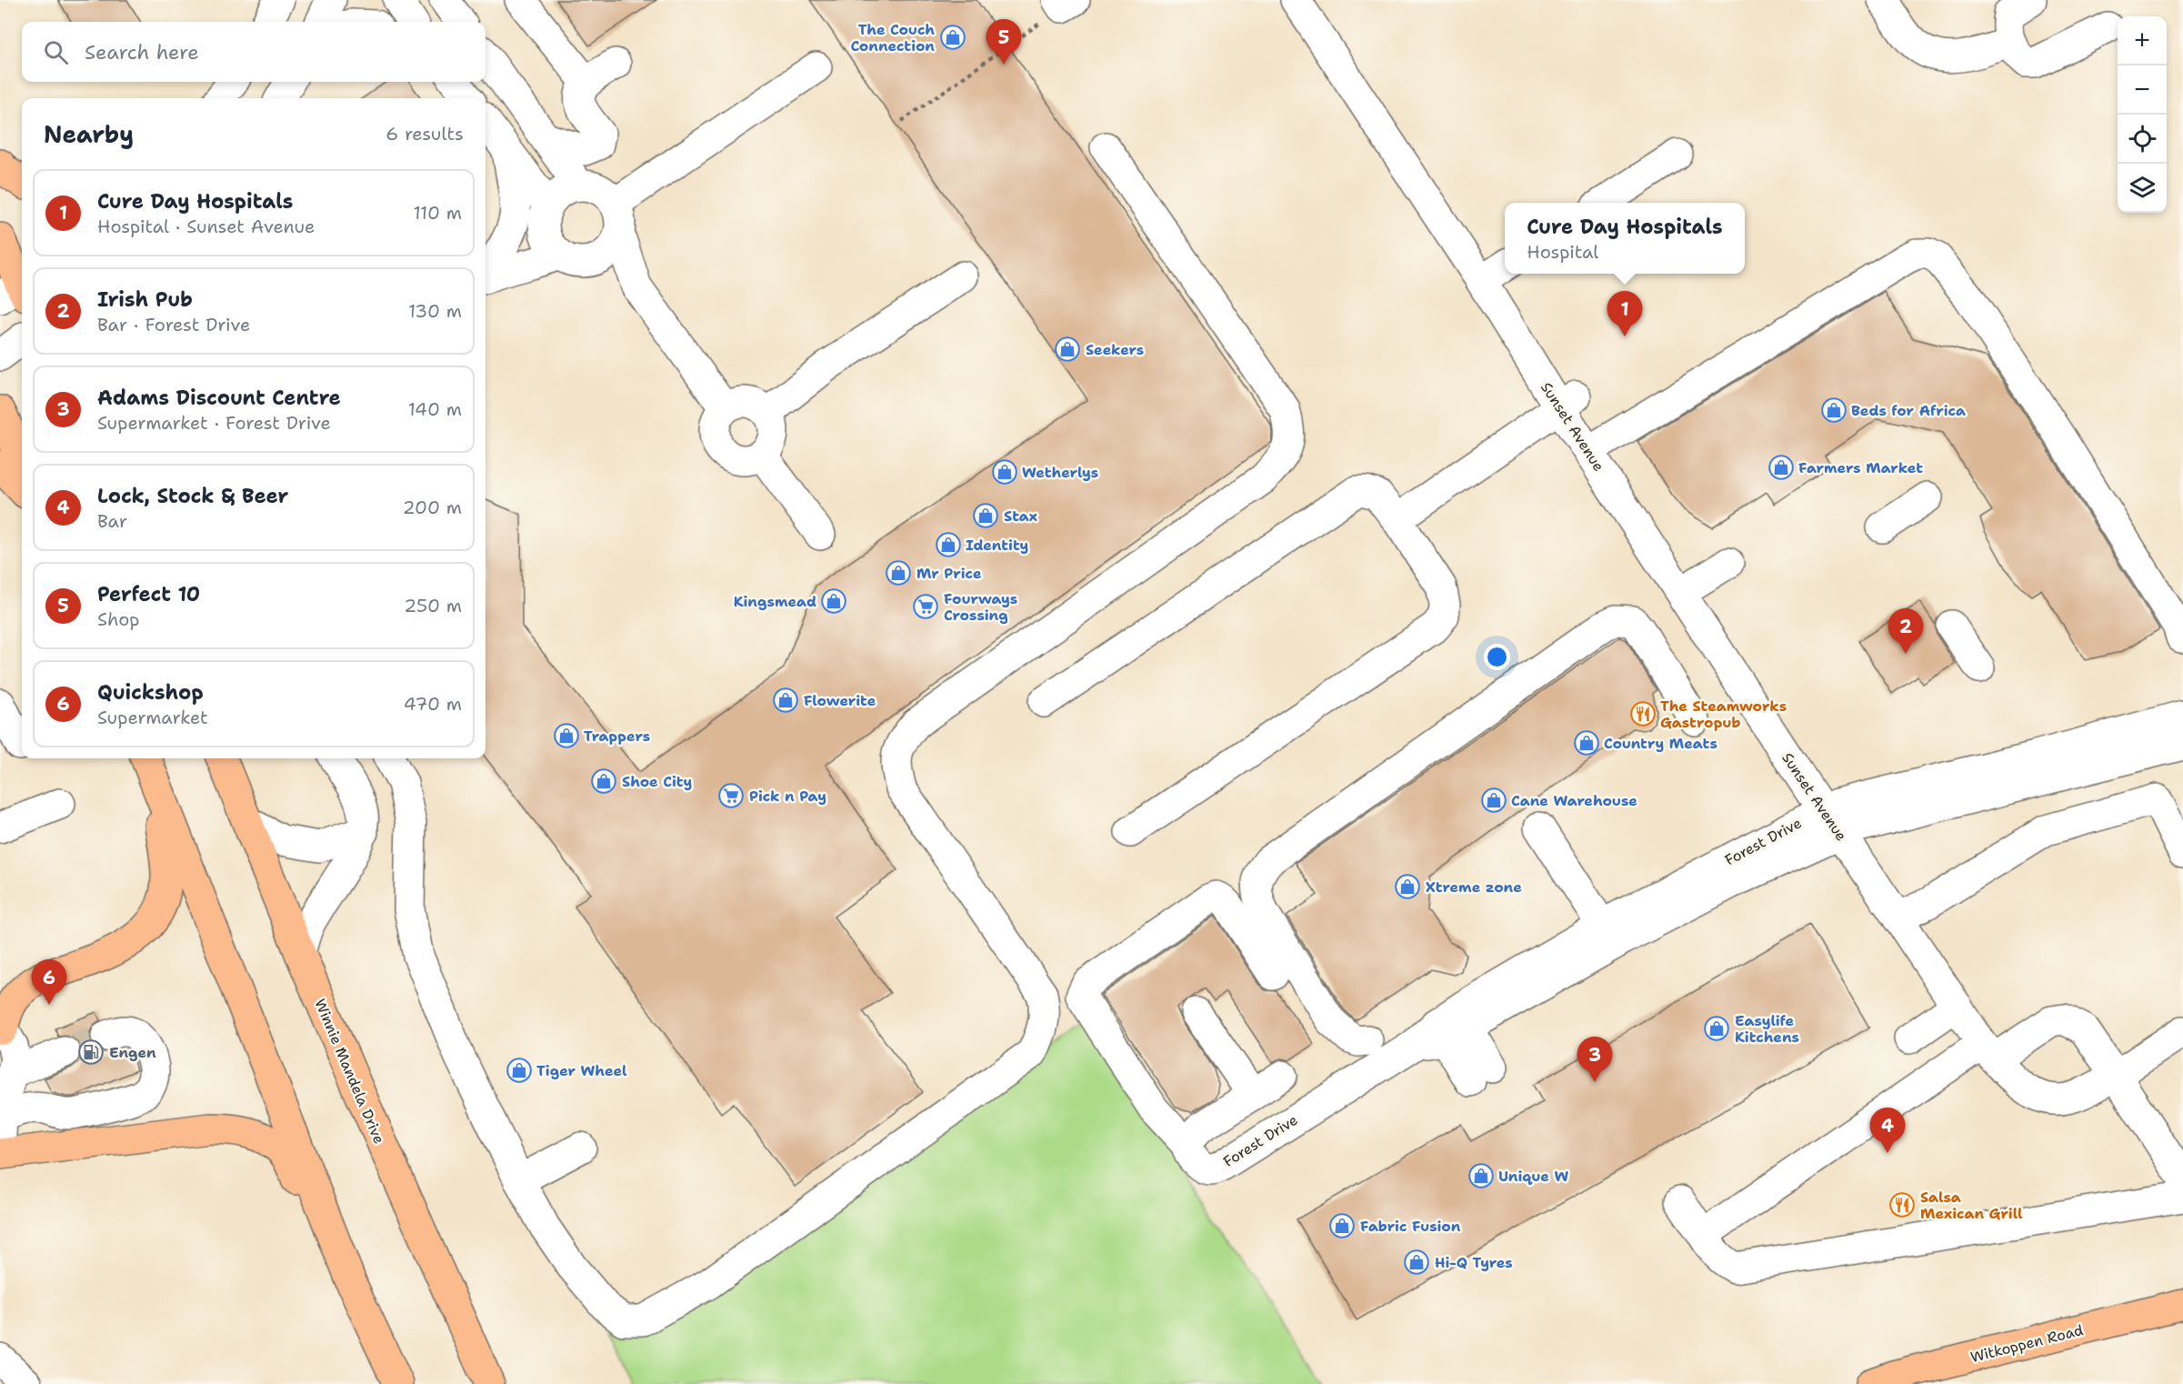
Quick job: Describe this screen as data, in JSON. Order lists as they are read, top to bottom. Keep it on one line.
{"streets":{"main road":["Winnie Mandela Drive","Witkoppen Road"],"street":["Sunset Avenue","Forest Drive"]},"crossings":[["Sunset Avenue","Forest Drive"]],"places":{"shop":["The Couch Connection","Seekers","Beds for Africa","Farmers Market","Wetherlys","Stax","Identity","Mr Price","Kingsmead","Flowerite","Trappers","Country Meats","Shoe City","Cane Warehouse","Xtreme zone","Easylife Kitchens","Tiger Wheel","Unique W","Fabric Fusion","Hi-Q Tyres"],"supermarket":["Fourways Crossing","Pick n Pay"],"restaurant":["The Steamworks Gastropub","Salsa Mexican Grill"],"fuel station":["Engen"]},"page":{"map_buttons":["+","−"],"pins":["5","1","2","6","3","4"],"search":"Search here","heading":["Nearby","6 results"],"list":[{"mark":"1","name":"Cure Day Hospitals","note":"Hospital · Sunset Avenue","value":"110 m"},{"mark":"2","name":"Irish Pub","note":"Bar · Forest Drive","value":"130 m"},{"mark":"3","name":"Adams Discount Centre","note":"Supermarket · Forest Drive","value":"140 m"},{"mark":"4","name":"Lock, Stock & Beer","note":"Bar","value":"200 m"},{"mark":"5","name":"Perfect 10","note":"Shop","value":"250 m"},{"mark":"6","name":"Quickshop","note":"Supermarket","value":"470 m"}],"popup":["Cure Day Hospitals","Hospital"]}}
